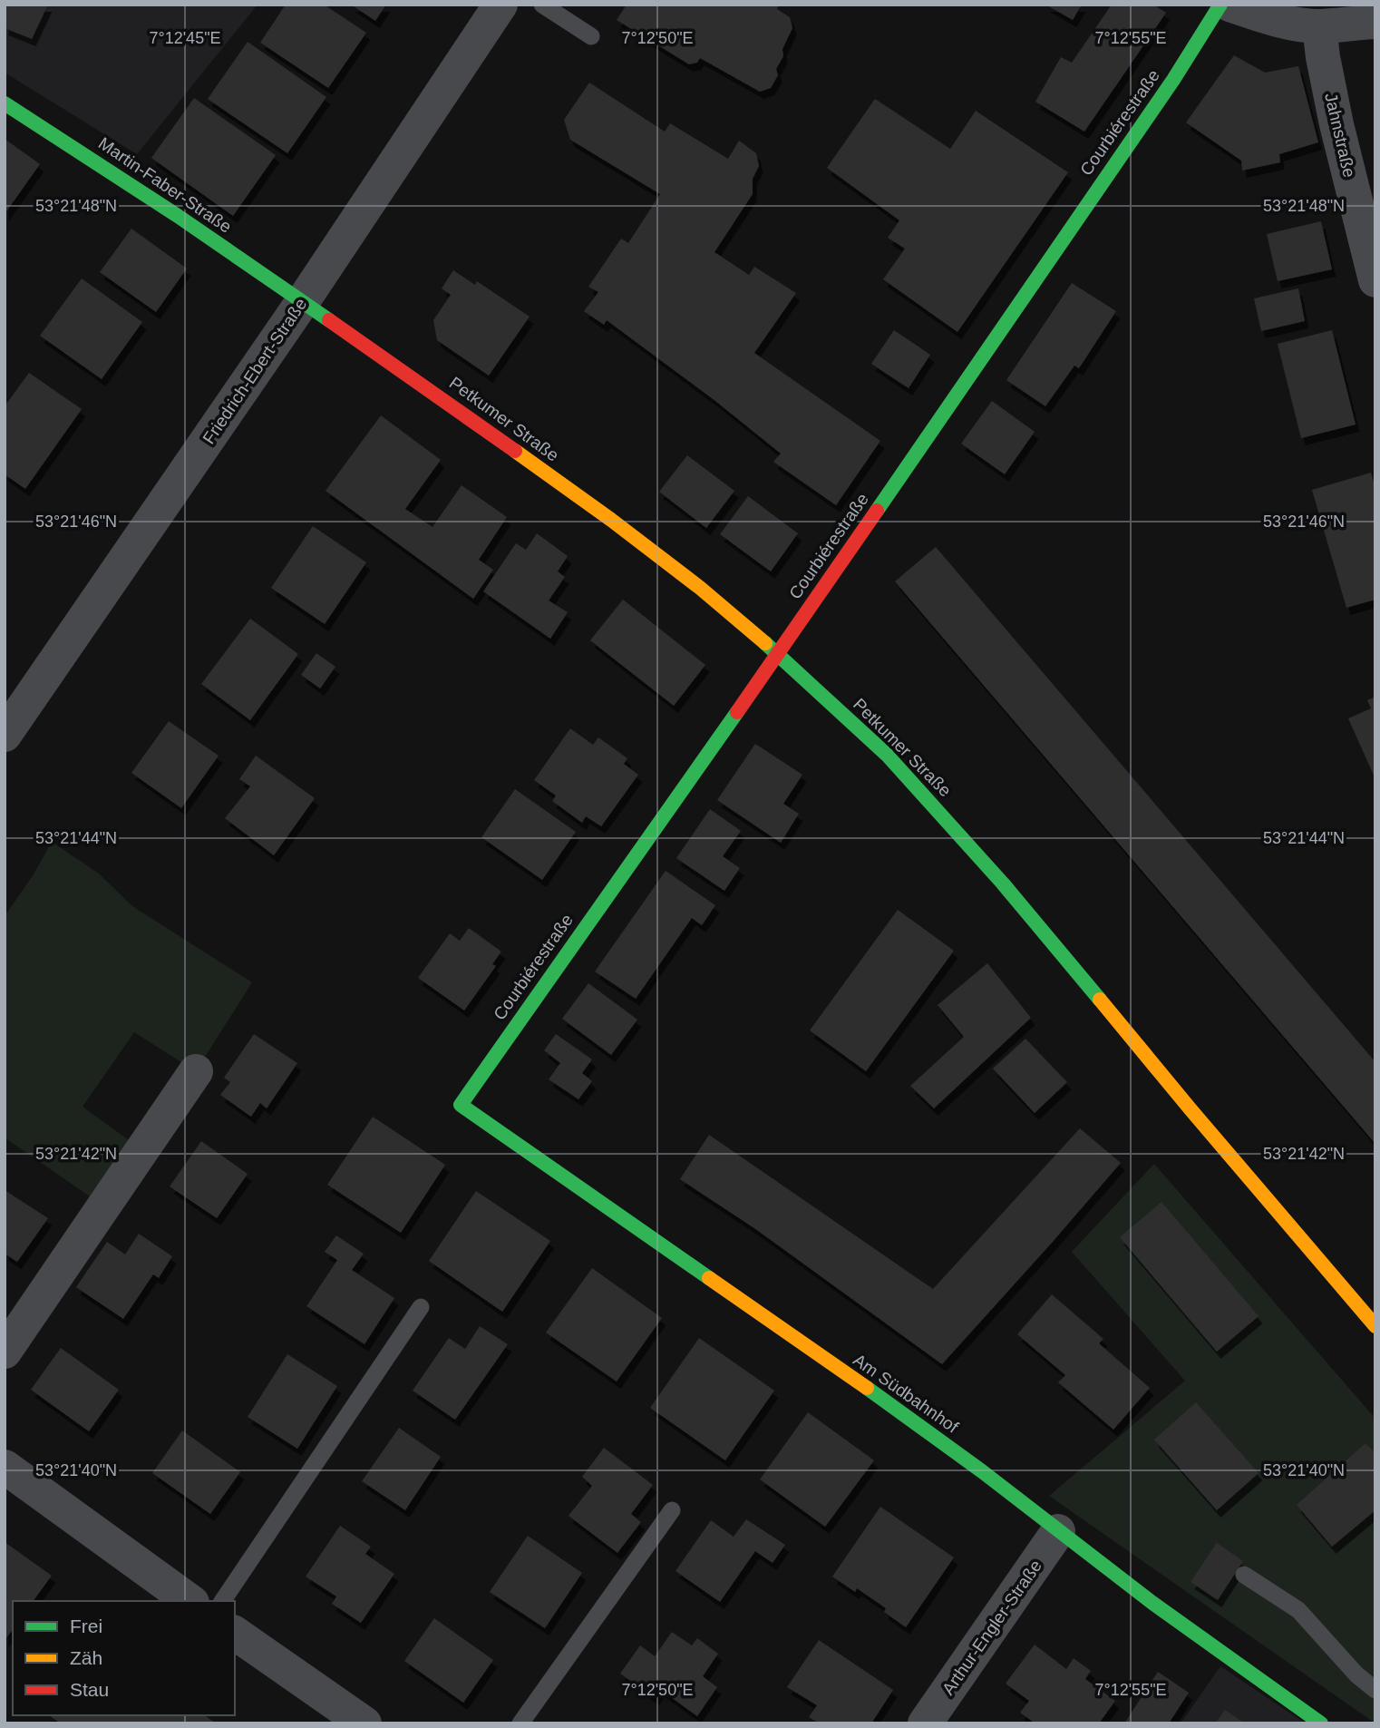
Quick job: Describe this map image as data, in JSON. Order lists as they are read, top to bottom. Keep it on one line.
{"streets":{"street":["Courbiérestraße","Jahnstraße","Martin-Faber-Straße","Friedrich-Ebert-Straße","Petkumer Straße","Am Südbahnhof","Arthur-Engler-Straße"]},"crossings":[["Courbiérestraße","Petkumer Straße"],["Courbiérestraße","Am Südbahnhof"],["Martin-Faber-Straße","Friedrich-Ebert-Straße"],["Martin-Faber-Straße","Petkumer Straße"],["Friedrich-Ebert-Straße","Petkumer Straße"],["Am Südbahnhof","Arthur-Engler-Straße"]],"legend":["Frei","Zäh","Stau"],"coordinates":["7°12'45\"E","7°12'50\"E","7°12'55\"E","53°21'48\"N","53°21'46\"N","53°21'44\"N","53°21'42\"N","53°21'40\"N"]}
